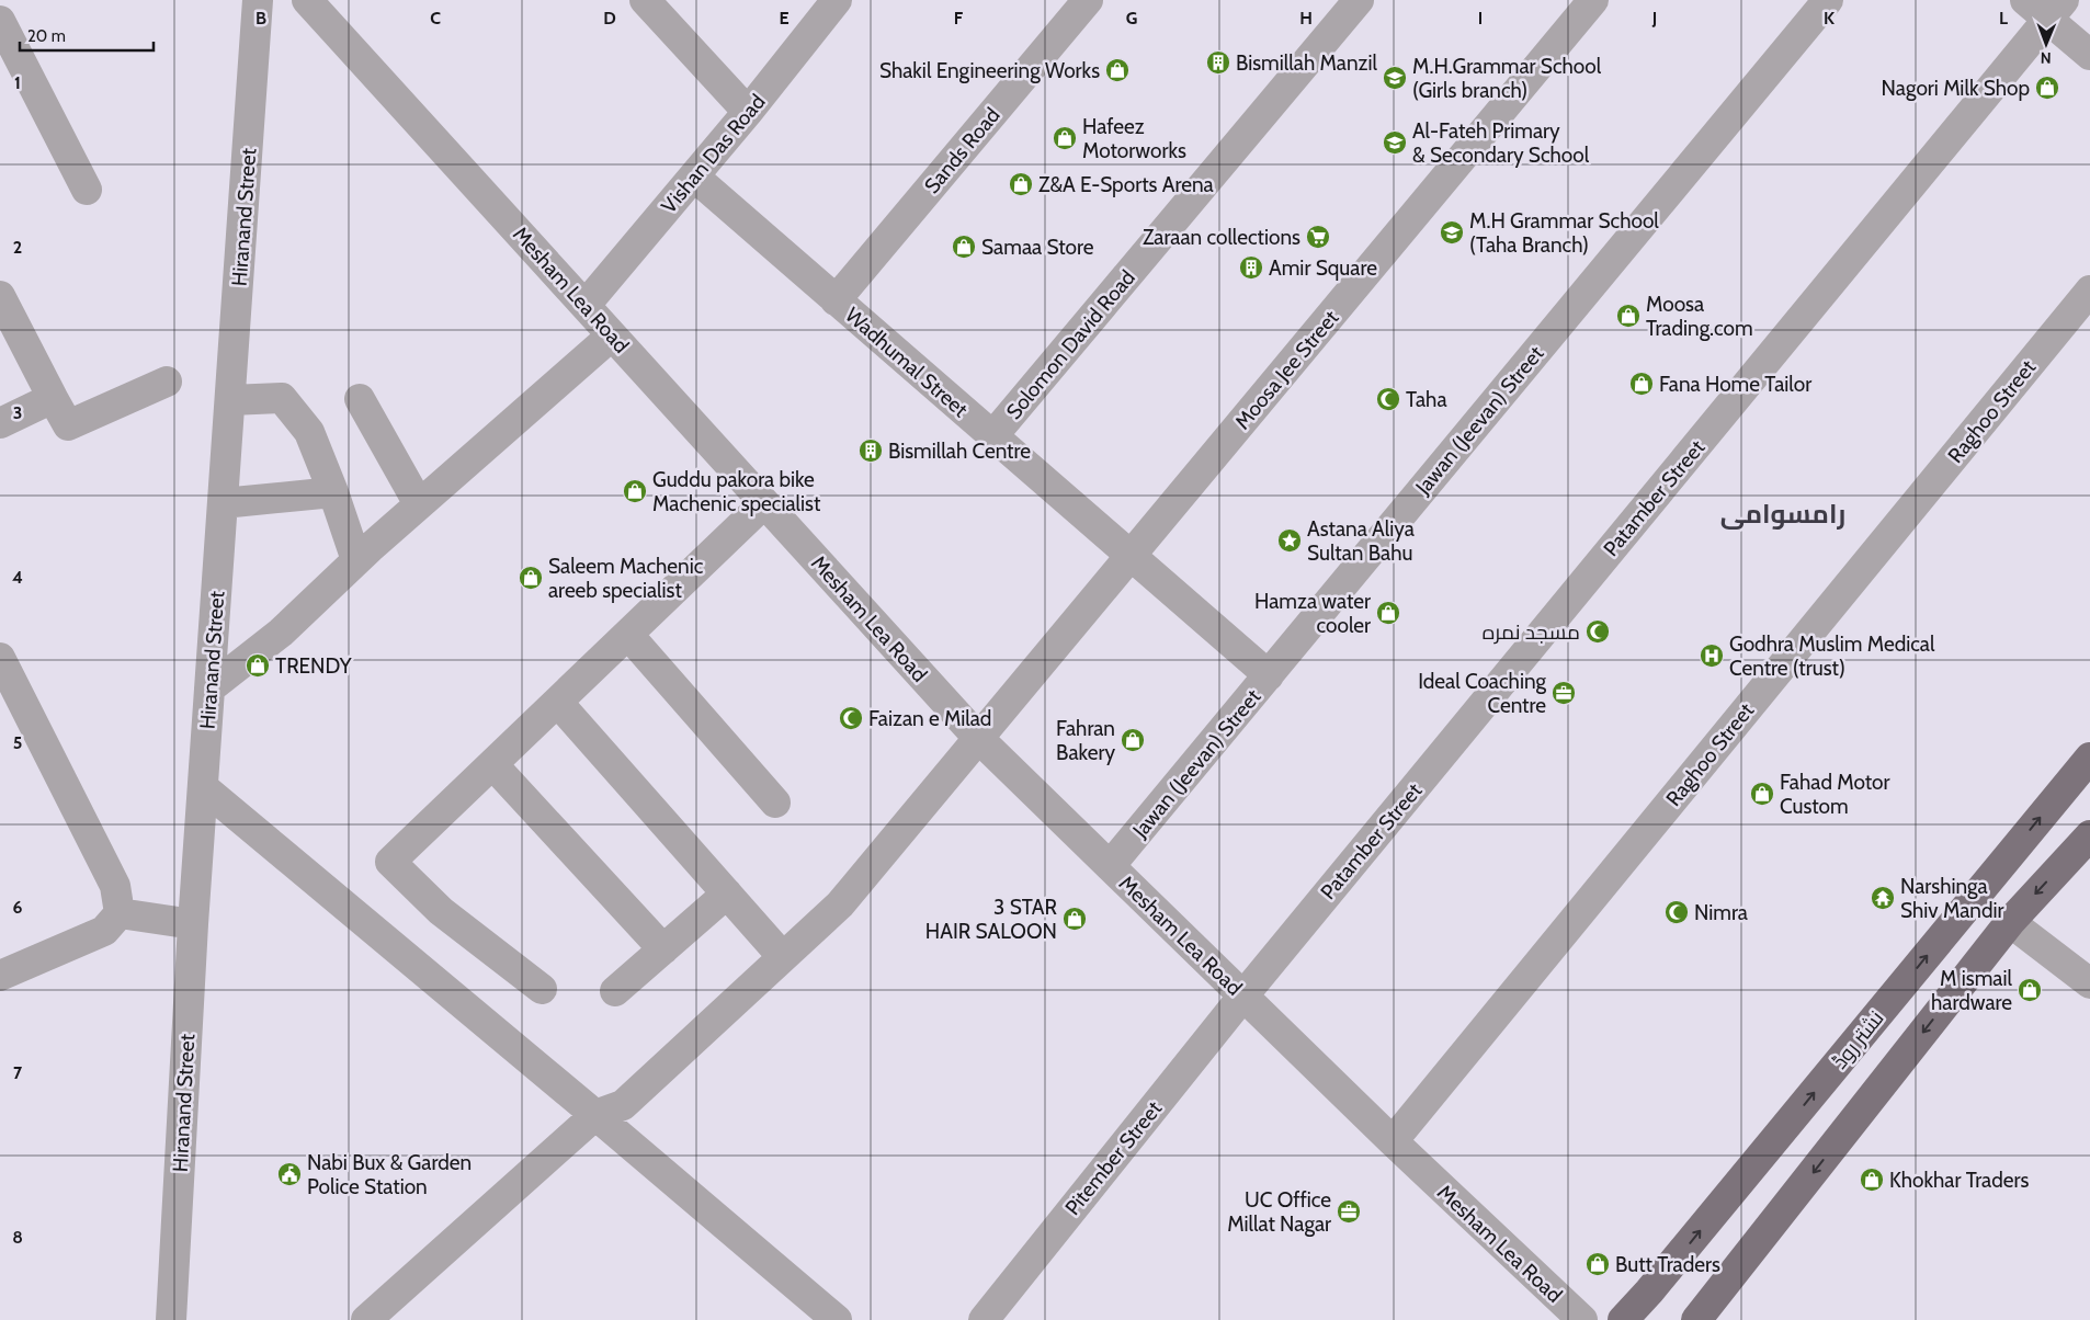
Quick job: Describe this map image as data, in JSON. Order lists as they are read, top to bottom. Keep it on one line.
{"streets":{"main road":["نشتر روڈ"],"street":["Sands Road","Vishan Das Road","Hiranand Street","Mesham Lea Road","Solomon David Road","Wadhumal Street","Moosa Jee Street","Raghoo Street","Jawan (Jeevan) Street","Patamber Street","Pitember Street"]},"crossings":[["Sands Road","Wadhumal Street"],["Vishan Das Road","Mesham Lea Road"],["Vishan Das Road","Wadhumal Street"],["Mesham Lea Road","Moosa Jee Street"],["Mesham Lea Road","Raghoo Street"],["Mesham Lea Road","Jawan (Jeevan) Street"],["Mesham Lea Road","Patamber Street"],["Mesham Lea Road","Pitember Street"],["Solomon David Road","Wadhumal Street"],["Wadhumal Street","Moosa Jee Street"],["Wadhumal Street","Jawan (Jeevan) Street"],["Patamber Street","Pitember Street"]],"districts":["رامسوامی"],"places":{"building":["Bismillah Manzil","Amir Square","Bismillah Centre"],"shop":["Shakil Engineering Works","Nagori Milk Shop","Hafeez Motorworks","Z&A E-Sports Arena","Samaa Store","Moosa Trading.com","Fana Home Tailor","Guddu pakora bike Machenic specialist","Saleem Machenic areeb specialist","Hamza water cooler","TRENDY","Fahran Bakery","Fahad Motor Custom","3 STAR HAIR SALOON","M ismail hardware","Khokhar Traders","Butt Traders"],"school or university":["M.H.Grammar School (Girls branch)","Al-Fateh Primary & Secondary School","M.H Grammar School (Taha Branch)"],"supermarket":["Zaraan collections"],"mosque":["Taha","مسجد نمرہ","Faizan e Milad","Nimra"],"place":["Astana Aliya Sultan Bahu"],"hospital":["Godhra Muslim Medical Centre (trust)"],"office":["Ideal Coaching Centre","UC Office Millat Nagar"],"temple":["Narshinga Shiv Mandir"],"public building":["Nabi Bux & Garden Police Station"]},"scale_bar":"20 m","north":"bottom","grid":{"columns":["B","C","D","E","F","G","H","I","J","K","L"],"rows":["1","2","3","4","5","6","7","8"]}}
